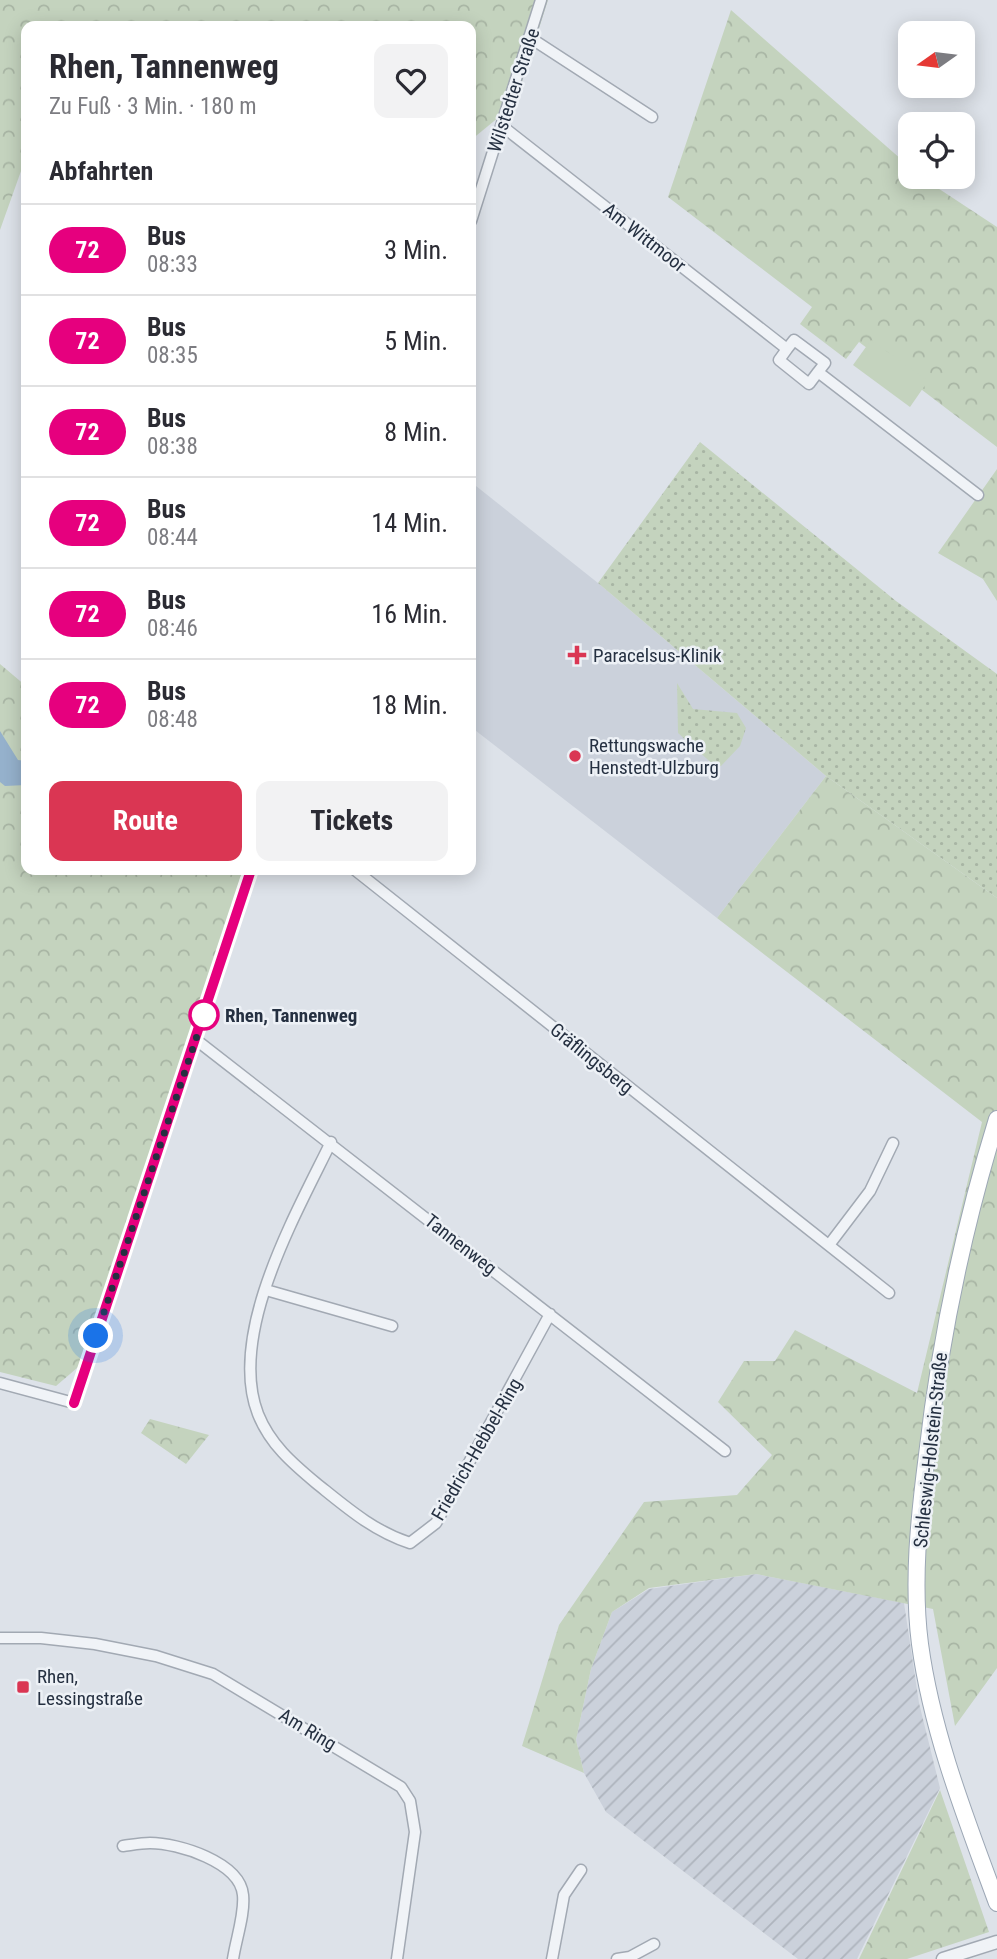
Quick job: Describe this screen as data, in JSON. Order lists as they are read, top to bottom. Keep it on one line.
{"streets":{"main road":["Schleswig-Holstein-Straße"],"street":["Wilstedter Straße","Am Wittmoor","Gräflingsberg","Tannenweg","Friedrich-Hebbel-Ring","Am Ring"]},"crossings":[["Wilstedter Straße","Am Wittmoor"],["Tannenweg","Friedrich-Hebbel-Ring"]],"places":{"health":["Paracelsus-Klinik"],"other":["Rettungswache Henstedt-Ulzburg","Rhen, Tannenweg"],"transit":["Rhen, Lessingstraße"]},"lines":["bus line 72"],"north":"left","page":{"heading":[["Rhen, Tannenweg","Zu Fuß · 3 Min. · 180 m"],"Abfahrten"],"list":[{"mark":"72","name":"Bus","note":"08:33","value":"3 Min."},{"mark":"72","name":"Bus","note":"08:35","value":"5 Min."},{"mark":"72","name":"Bus","note":"08:38","value":"8 Min."},{"mark":"72","name":"Bus","note":"08:44","value":"14 Min."},{"mark":"72","name":"Bus","note":"08:46","value":"16 Min."},{"mark":"72","name":"Bus","note":"08:48","value":"18 Min."}],"buttons":["Route","Tickets"]}}
